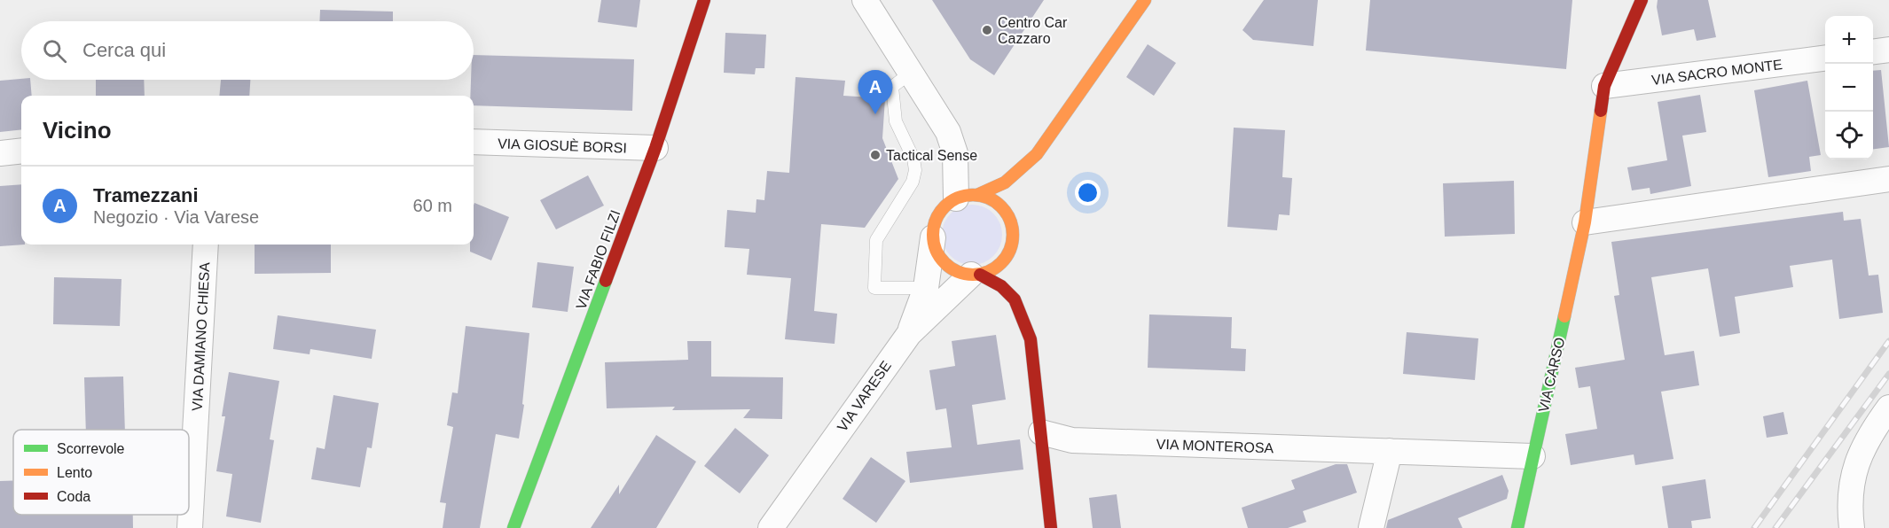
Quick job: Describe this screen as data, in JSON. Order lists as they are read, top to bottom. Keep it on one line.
{"streets":{"street":["VIA SACRO MONTE","VIA GIOSUÈ BORSI","VIA FABIO FILZI","VIA DAMIANO CHIESA","VIA CARSO","VIA VARESE","VIA MONTEROSA"]},"crossings":[["VIA SACRO MONTE","VIA CARSO"],["VIA GIOSUÈ BORSI","VIA FABIO FILZI"],["VIA CARSO","VIA MONTEROSA"]],"places":["Centro Car Cazzaro","Tactical Sense"],"legend":["Scorrevole","Lento","Coda"],"page":{"map_buttons":["+","−"],"search":"Cerca qui","pins":"A","heading":"Vicino","list":[{"mark":"A","name":"Tramezzani","note":"Negozio · Via Varese","value":"60 m"}]}}
